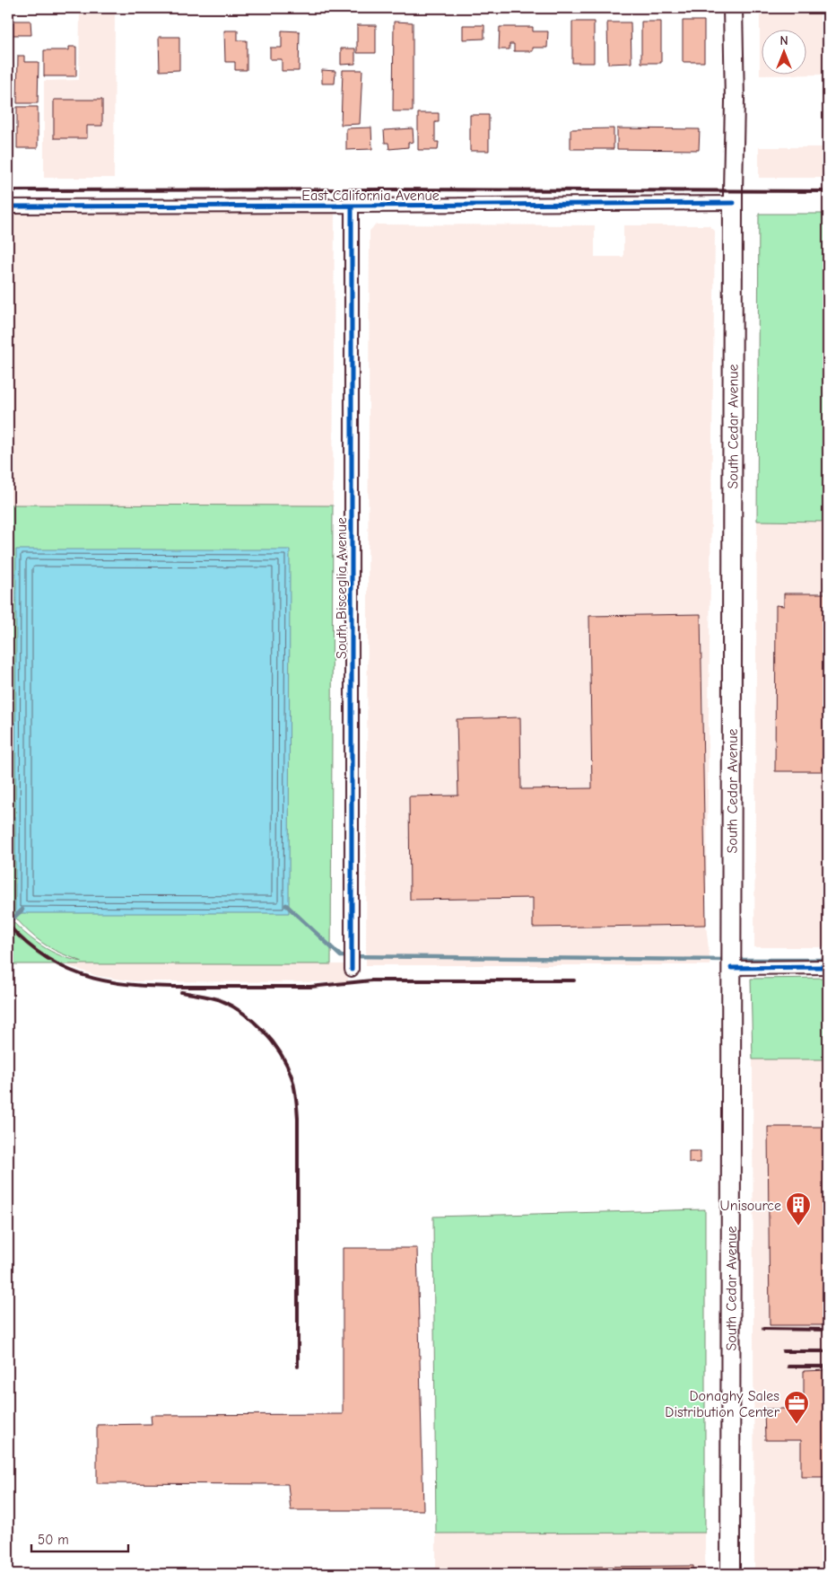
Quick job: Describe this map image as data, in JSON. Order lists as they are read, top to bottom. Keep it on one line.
{"streets":{"main road":["South Cedar Avenue"],"street":["East California Avenue","South Bisceglia Avenue"]},"crossings":[["East California Avenue","South Cedar Avenue"],["East California Avenue","South Bisceglia Avenue"]],"places":{"building":["Unisource"],"office":["Donaghy Sales Distribution Center"]},"scale_bar":"50 m","north":"top"}
